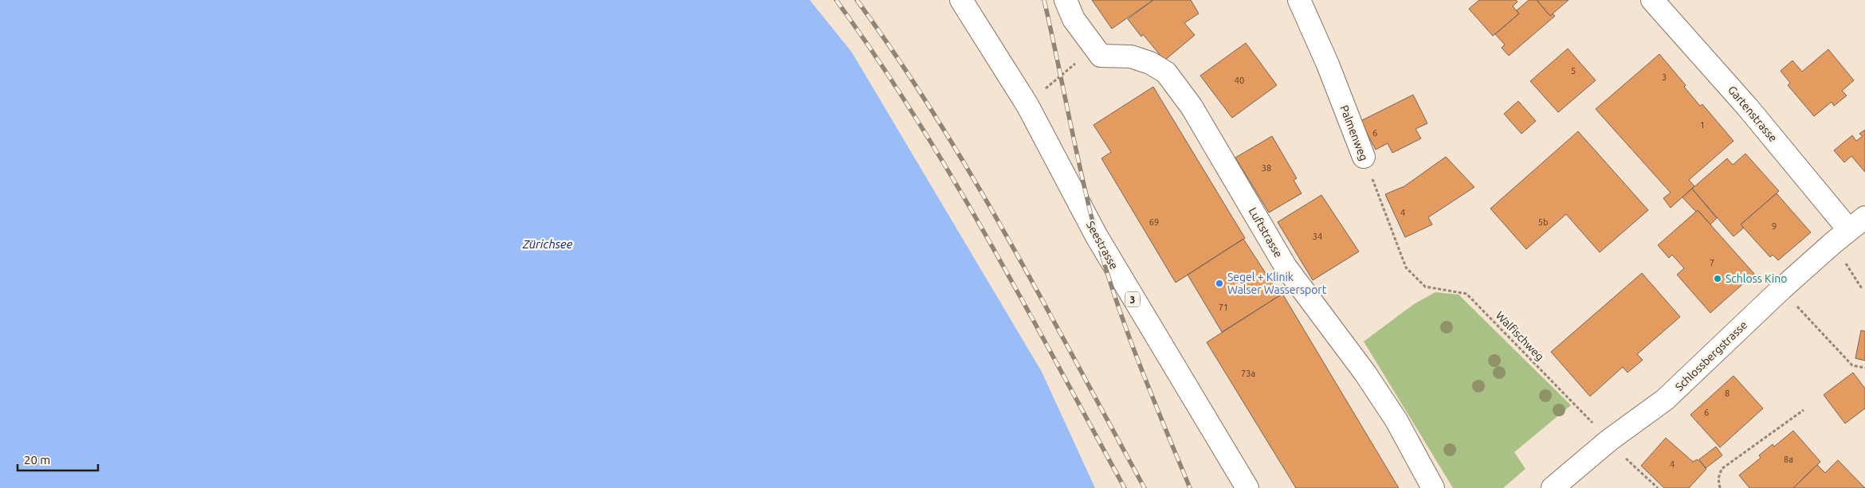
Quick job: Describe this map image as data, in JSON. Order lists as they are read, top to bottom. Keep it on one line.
{"streets":{"street":["Gartenstrasse","Palmenweg","Luftstrasse","Seestrasse","3","Schlossbergstrasse"],"path":["Walfischweg"]},"crossings":[["Gartenstrasse","Schlossbergstrasse"],["Palmenweg","Walfischweg"],["Walfischweg","Schlossbergstrasse"]],"water":["Zürichsee"],"places":["Schloss Kino","Segel + Klinik Walser Wassersport"],"house_numbers":["5","3","40","1","6","38","4","69","5b","9","34","7","71","73a","8","6","8a","4"],"scale_bar":"20 m"}
